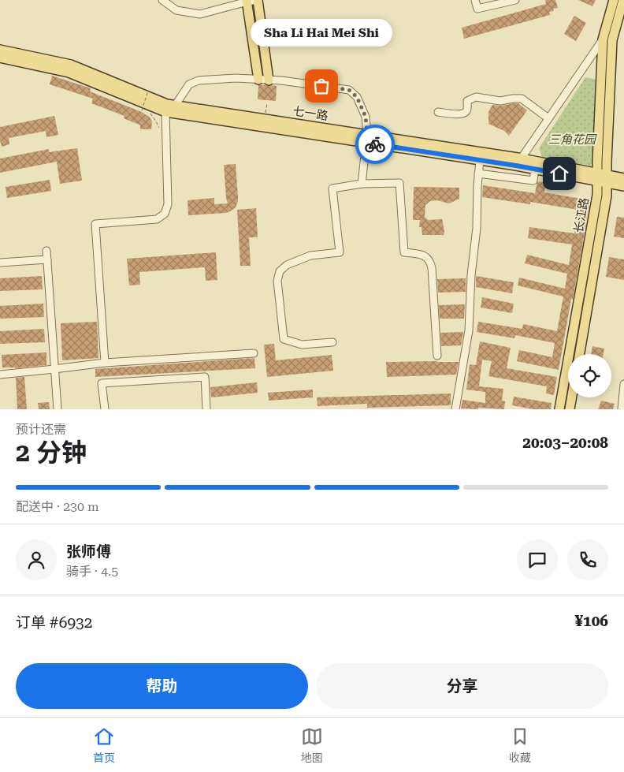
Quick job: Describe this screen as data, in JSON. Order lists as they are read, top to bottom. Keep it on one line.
{"streets":{"main road":["七一路","长江路"]},"crossings":[["七一路","长江路"]],"parks":["三角花园"],"places":["Sha Li Hai Mei Shi"],"page":{"bubble":"Sha Li Hai Mei Shi","heading":["2 分钟","预计还需","20:03–20:08"],"panel":["张师傅","骑手 · 4.5","订单 #6932","¥106"],"bar":"配送中 · 230 m","buttons":["帮助","分享"],"tabs":["首页","地图","收藏"]}}
